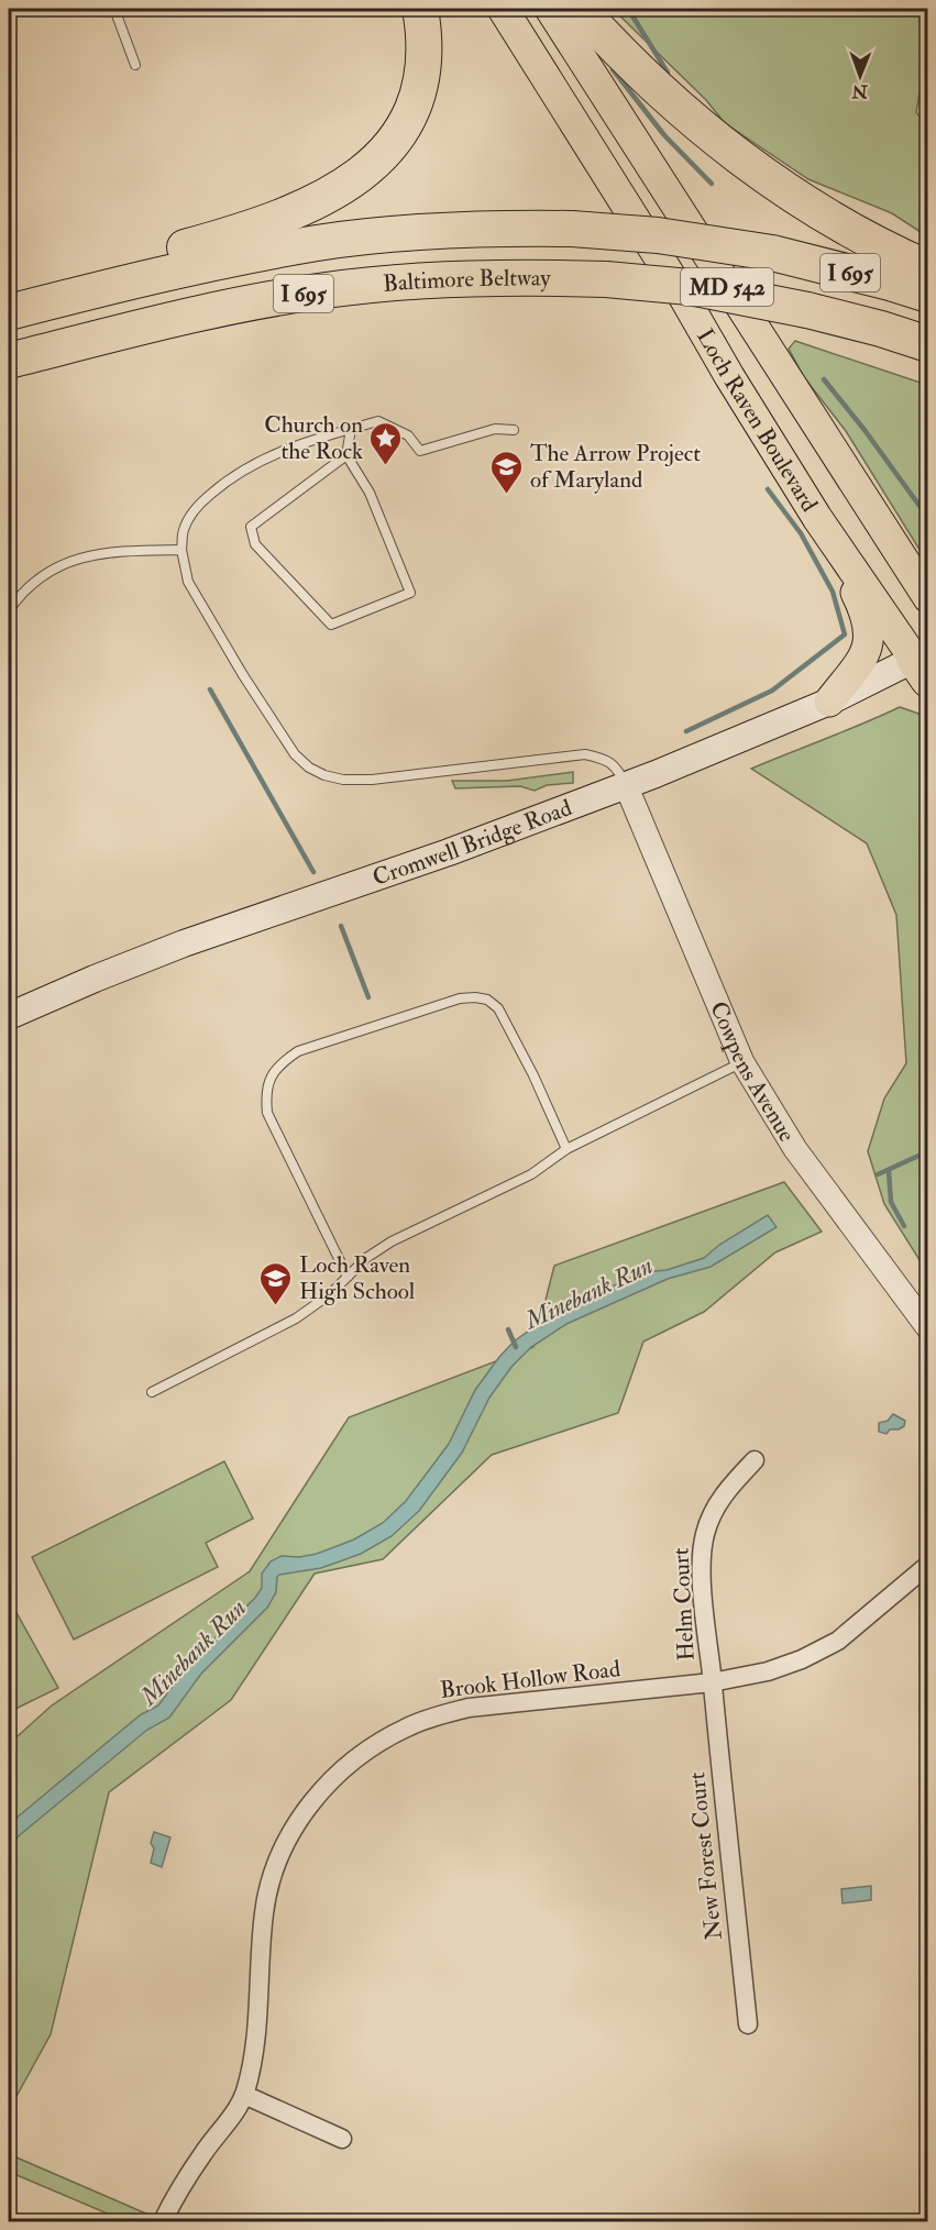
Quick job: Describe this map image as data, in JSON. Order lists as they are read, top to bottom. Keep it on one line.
{"streets":{"highway":["I 695","Baltimore Beltway"],"main road":["MD 542","Loch Raven Boulevard","Cromwell Bridge Road"],"street":["Cowpens Avenue","Helm Court","Brook Hollow Road","New Forest Court"]},"crossings":[["Loch Raven Boulevard","Cromwell Bridge Road"],["Cromwell Bridge Road","Cowpens Avenue"],["Helm Court","Brook Hollow Road"],["Helm Court","New Forest Court"],["Brook Hollow Road","New Forest Court"]],"water":["Minebank Run"],"places":{"place":["Church on the Rock"],"school or university":["The Arrow Project of Maryland","Loch Raven High School"]},"north":"bottom"}
